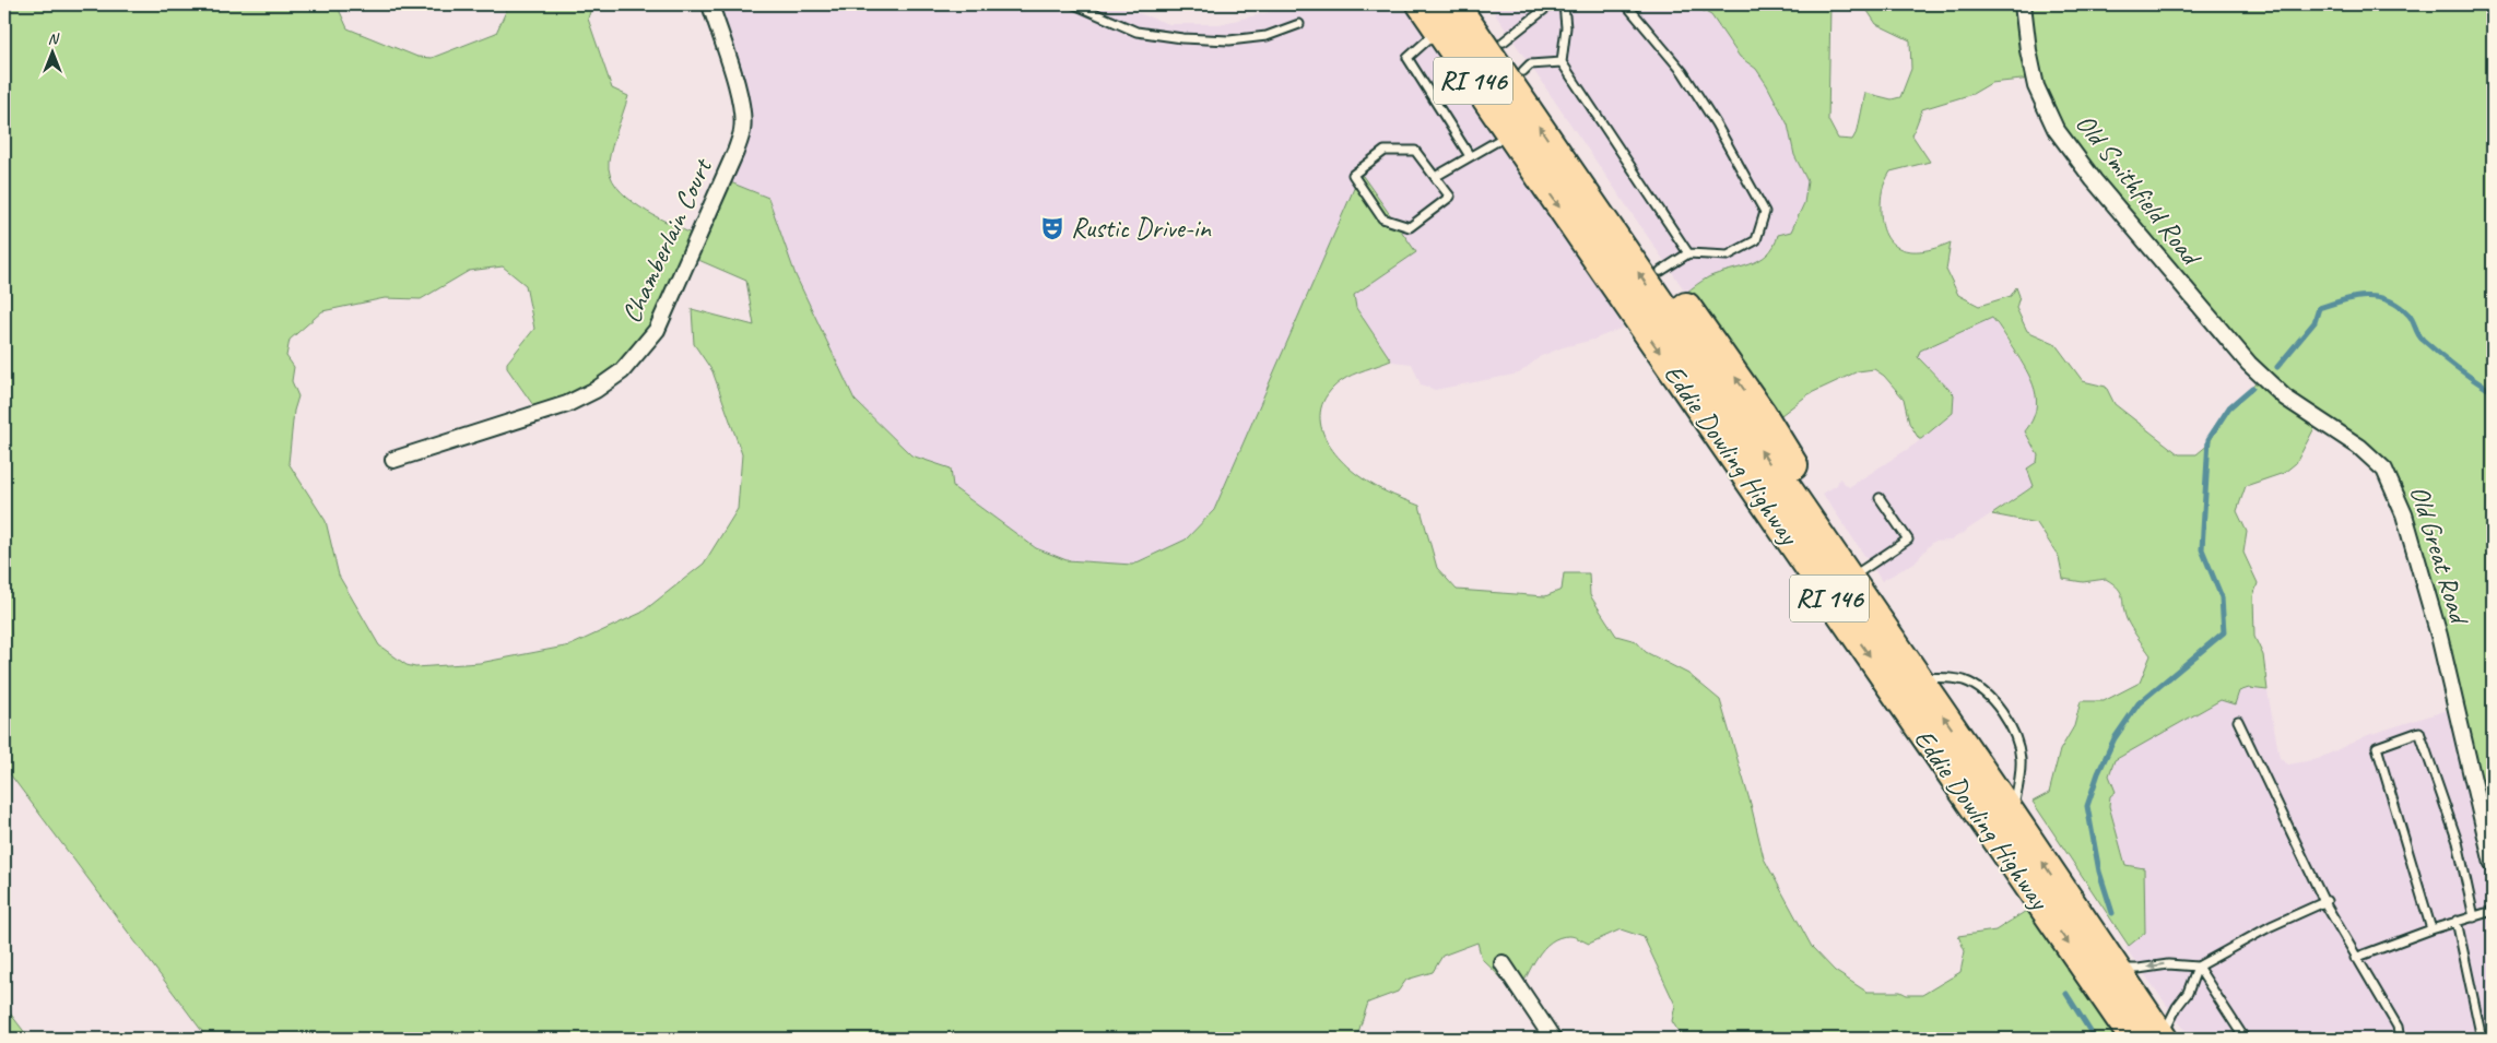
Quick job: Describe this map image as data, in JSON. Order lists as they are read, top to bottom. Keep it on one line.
{"streets":{"highway":["RI 146","Eddie Dowling Highway"],"street":["Old Smithfield Road","Chamberlain Court","Old Great Road"]},"crossings":[["Old Smithfield Road","Old Great Road"]],"places":{"theatre":["Rustic Drive-in"]},"north":"top"}
